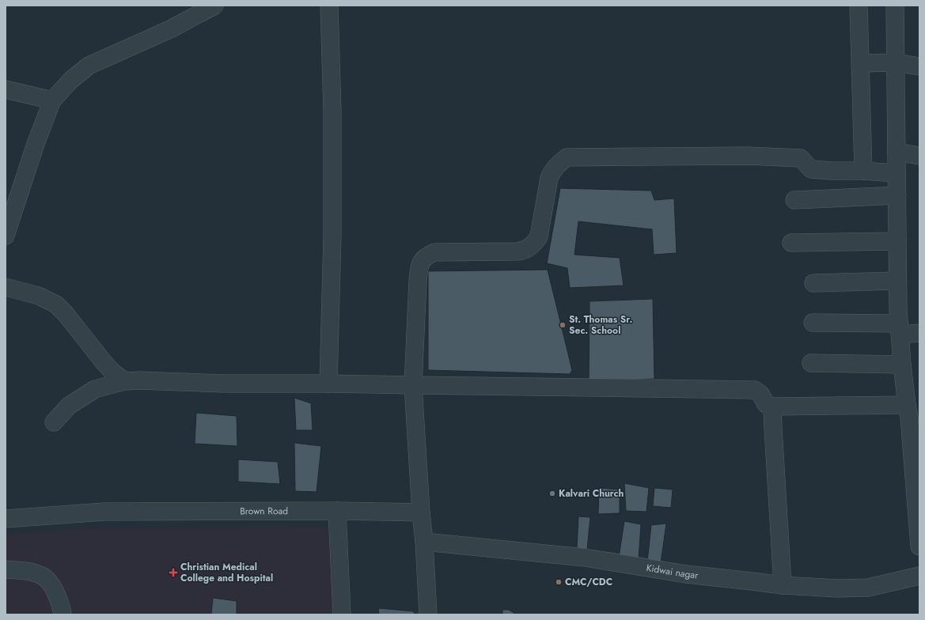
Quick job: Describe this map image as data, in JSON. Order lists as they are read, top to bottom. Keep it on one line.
{"streets":{"street":["Brown Road","Kidwai nagar"]},"places":{"other":["St. Thomas Sr. Sec. School","Kalvari Church","CMC/CDC"],"health":["Christian Medical College and Hospital"]}}
